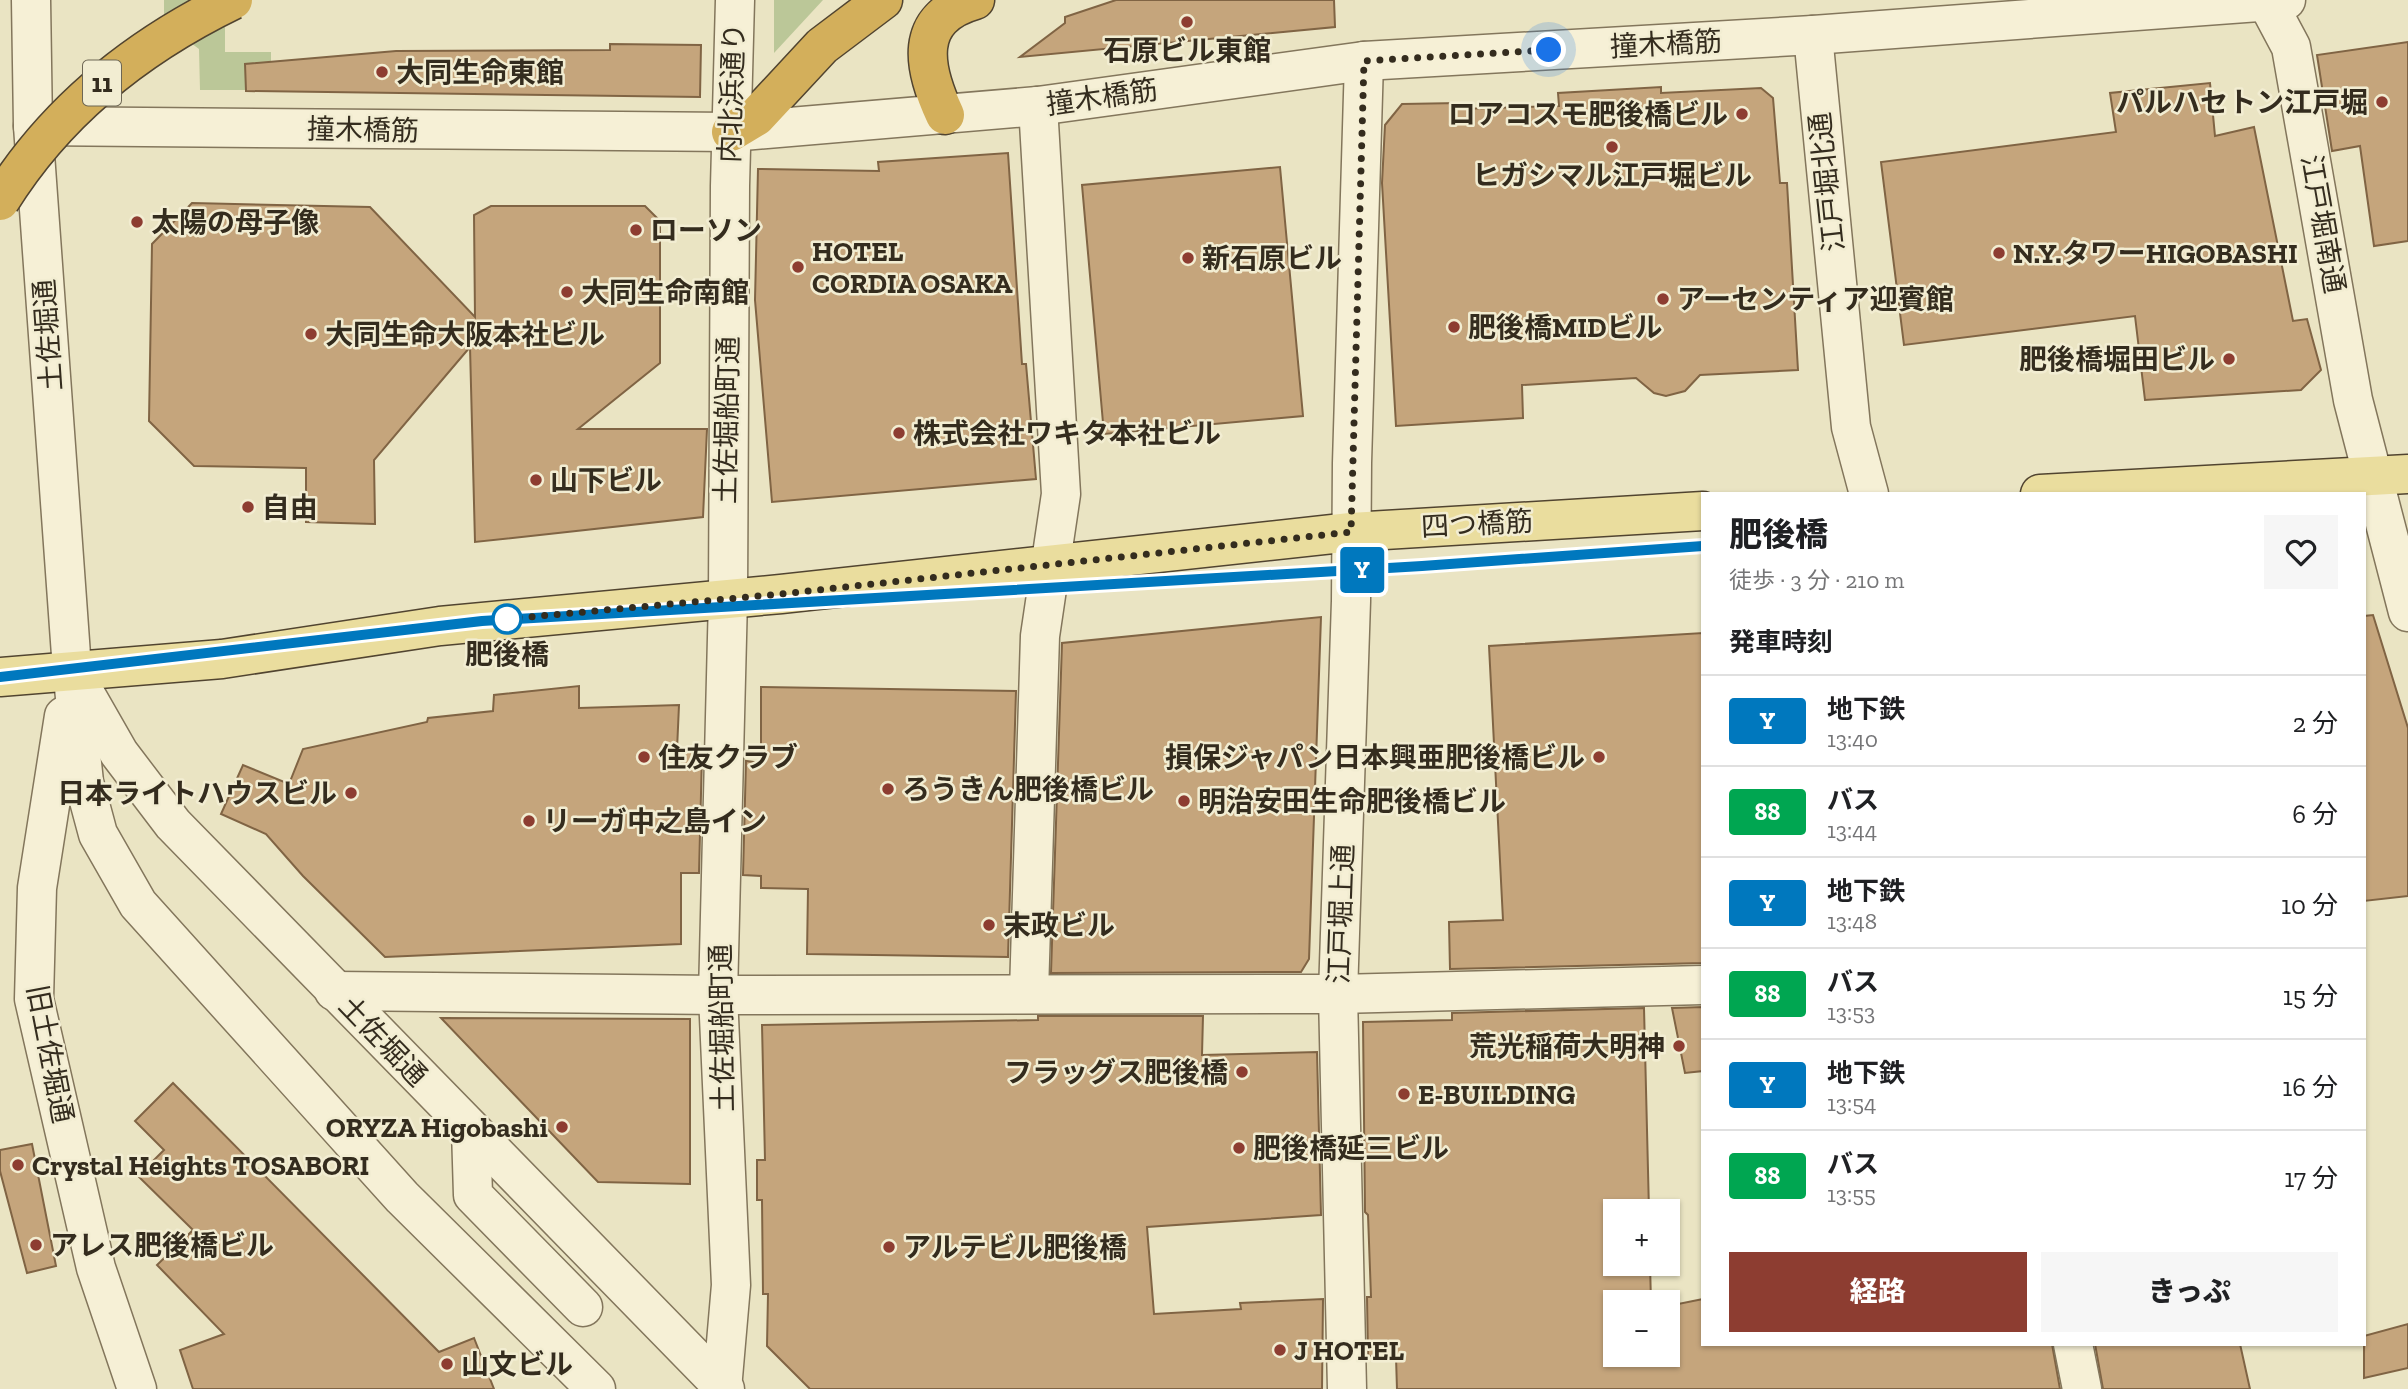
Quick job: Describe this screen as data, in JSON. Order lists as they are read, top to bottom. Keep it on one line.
{"streets":{"highway":["11"],"main road":["四つ橋筋"],"street":["撞木橋筋","内北浜通り","江戸堀北通","江戸堀南通","土佐堀通","土佐堀船町通","江戸堀上通","旧土佐堀通"]},"crossings":[["撞木橋筋","内北浜通り"],["撞木橋筋","江戸堀北通"],["撞木橋筋","江戸堀南通"],["撞木橋筋","土佐堀通"],["撞木橋筋","江戸堀上通"],["内北浜通り","土佐堀船町通"],["土佐堀通","土佐堀船町通"],["土佐堀通","四つ橋筋"],["土佐堀通","旧土佐堀通"],["土佐堀船町通","四つ橋筋"],["四つ橋筋","江戸堀上通"],["四つ橋筋","旧土佐堀通"]],"places":["石原ビル東館","大同生命東館","パルハセトン江戸堀","ロアコスモ肥後橋ビル","ヒガシマル江戸堀ビル","太陽の母子像","ローソン","N.Y.タワーHIGOBASHI","新石原ビル","HOTEL CORDIA OSAKA","大同生命南館","アーセンティア迎賓館","肥後橋MIDビル","大同生命大阪本社ビル","肥後橋堀田ビル","株式会社ワキタ本社ビル","山下ビル","自由","肥後橋","住友クラブ","損保ジャパン日本興亜肥後橋ビル","ろうきん肥後橋ビル","日本ライトハウスビル","明治安田生命肥後橋ビル","リーガ中之島イン","末政ビル","荒光稲荷大明神","フラッグス肥後橋","E-BUILDING","ORYZA Higobashi","肥後橋延三ビル","Crystal Heights TOSABORI","アレス肥後橋ビル","アルテビル肥後橋","J HOTEL","山文ビル"],"lines":["metro line Y"],"page":{"on_map":"Y","heading":[["肥後橋","徒歩 · 3 分 · 210 m"],"発車時刻"],"list":[{"mark":"Y","name":"地下鉄","note":"13:40","value":"2 分"},{"mark":"88","name":"バス","note":"13:44","value":"6 分"},{"mark":"Y","name":"地下鉄","note":"13:48","value":"10 分"},{"mark":"88","name":"バス","note":"13:53","value":"15 分"},{"mark":"Y","name":"地下鉄","note":"13:54","value":"16 分"},{"mark":"88","name":"バス","note":"13:55","value":"17 分"}],"map_buttons":["+","−"],"buttons":["経路","きっぷ"]}}
